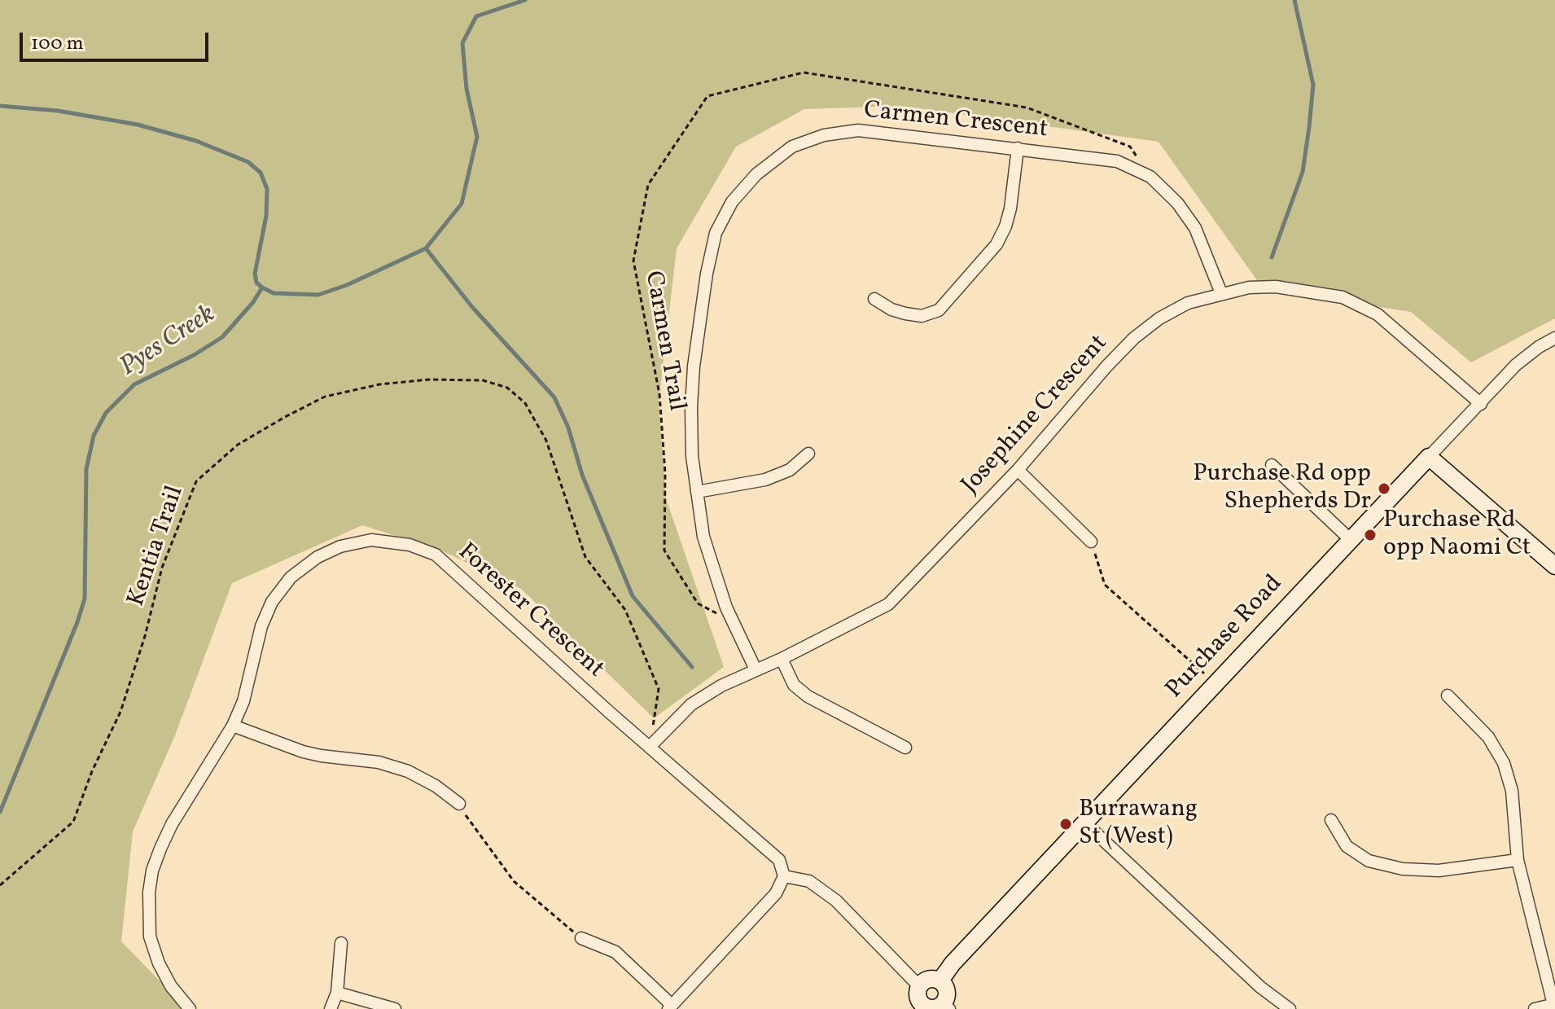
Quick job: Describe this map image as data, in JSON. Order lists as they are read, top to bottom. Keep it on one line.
{"streets":{"main road":["Purchase Road"],"street":["Carmen Crescent","Josephine Crescent","Forester Crescent"],"path":["Carmen Trail","Kentia Trail"]},"crossings":[["Carmen Crescent","Carmen Trail"],["Carmen Crescent","Josephine Crescent"],["Josephine Crescent","Kentia Trail"],["Josephine Crescent","Forester Crescent"],["Josephine Crescent","Purchase Road"],["Kentia Trail","Forester Crescent"]],"water":["Pyes Creek"],"places":["Purchase Rd opp Shepherds Dr","Purchase Rd opp Naomi Ct","Burrawang St (West)"],"scale_bar":"100 m"}
